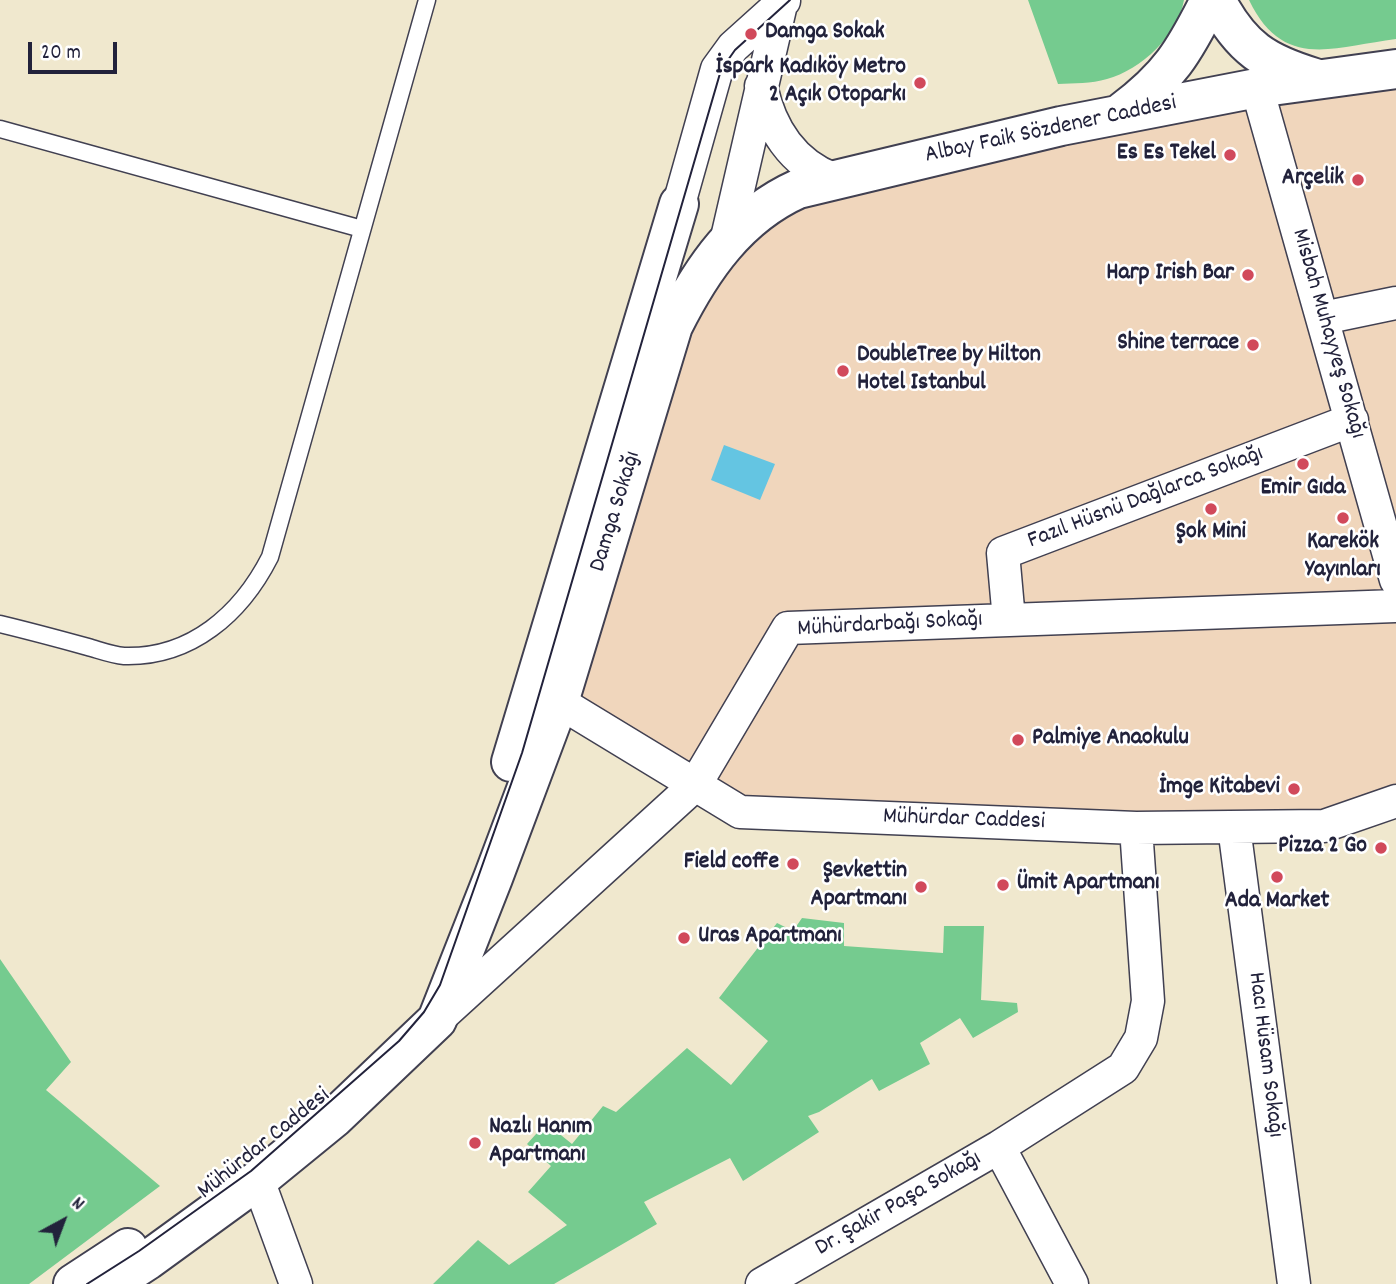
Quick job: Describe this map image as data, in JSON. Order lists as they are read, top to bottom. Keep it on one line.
{"streets":{"street":["Albay Faik Sözdener Caddesi","Misbah Muhayyeş Sokağı","Fazıl Hüsnü Dağlarca Sokağı","Damga Sokağı","Mühürdarbağı Sokağı","Mühürdar Caddesi","Hacı Hüsam Sokağı","Dr. Şakir Paşa Sokağı"]},"crossings":[["Albay Faik Sözdener Caddesi","Misbah Muhayyeş Sokağı"],["Albay Faik Sözdener Caddesi","Damga Sokağı"],["Misbah Muhayyeş Sokağı","Fazıl Hüsnü Dağlarca Sokağı"],["Fazıl Hüsnü Dağlarca Sokağı","Mühürdarbağı Sokağı"],["Damga Sokağı","Mühürdarbağı Sokağı"],["Damga Sokağı","Mühürdar Caddesi"],["Mühürdarbağı Sokağı","Mühürdar Caddesi"],["Mühürdar Caddesi","Hacı Hüsam Sokağı"],["Mühürdar Caddesi","Dr. Şakir Paşa Sokağı"]],"places":["Damga Sokak","İspark Kadıköy Metro 2 Açık Otoparkı","Es Es Tekel","Arçelik","Harp Irish Bar","Shine terrace","DoubleTree by Hilton Hotel Istanbul","Emir Gıda","Şok Mini","Karekök Yayınları","Palmiye Anaokulu","İmge Kitabevi","Pizza 2 Go","Field coffe","Ada Market","Ümit Apartmanı","Şevkettin Apartmanı","Uras Apartmanı","Nazlı Hanım Apartmanı"],"scale_bar":"20 m","north":"top right"}
